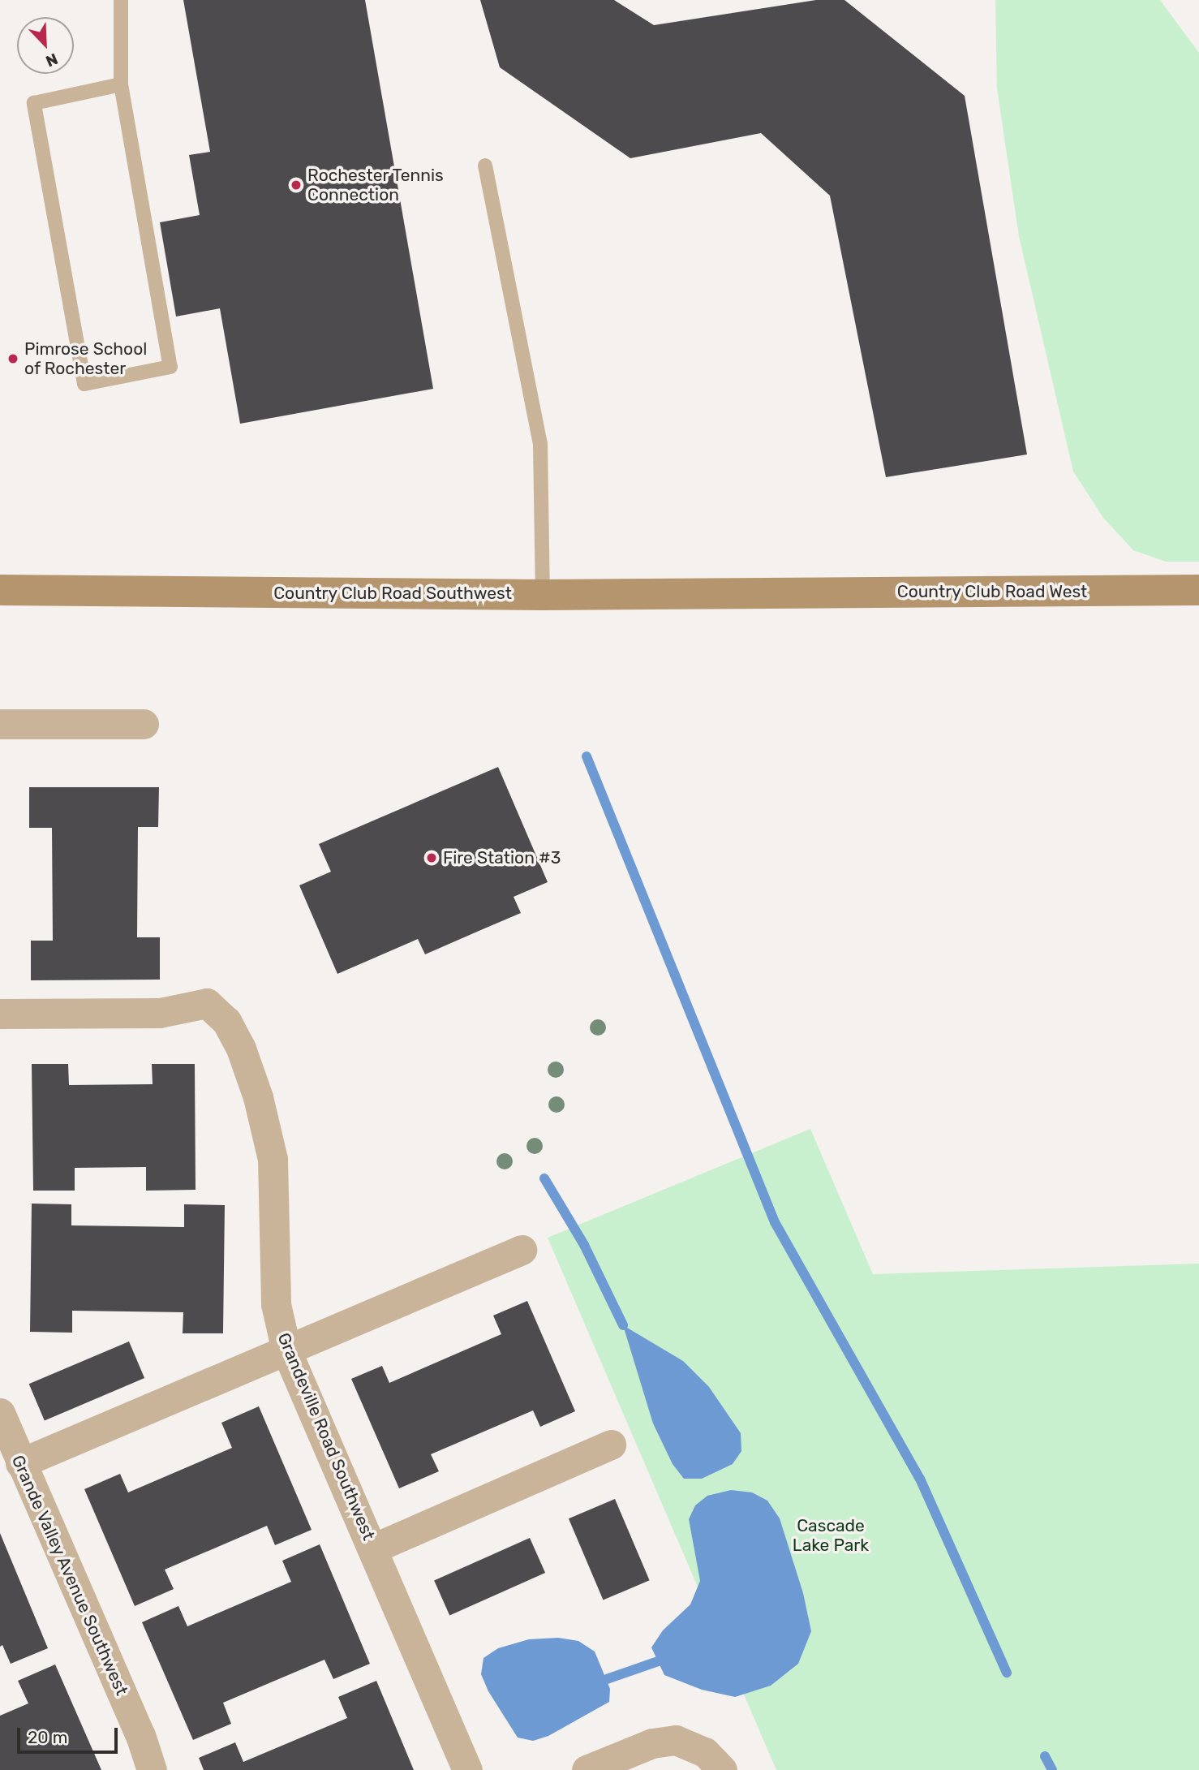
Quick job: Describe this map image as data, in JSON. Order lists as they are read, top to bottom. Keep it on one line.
{"streets":{"main road":["Country Club Road West","Country Club Road Southwest"],"street":["Grandeville Road Southwest","Grande Valley Avenue Southwest"]},"crossings":[["Country Club Road West","Country Club Road Southwest"]],"parks":["Cascade Lake Park"],"places":["Rochester Tennis Connection","Pimrose School of Rochester","Fire Station #3"],"scale_bar":"20 m","north":"bottom right"}
